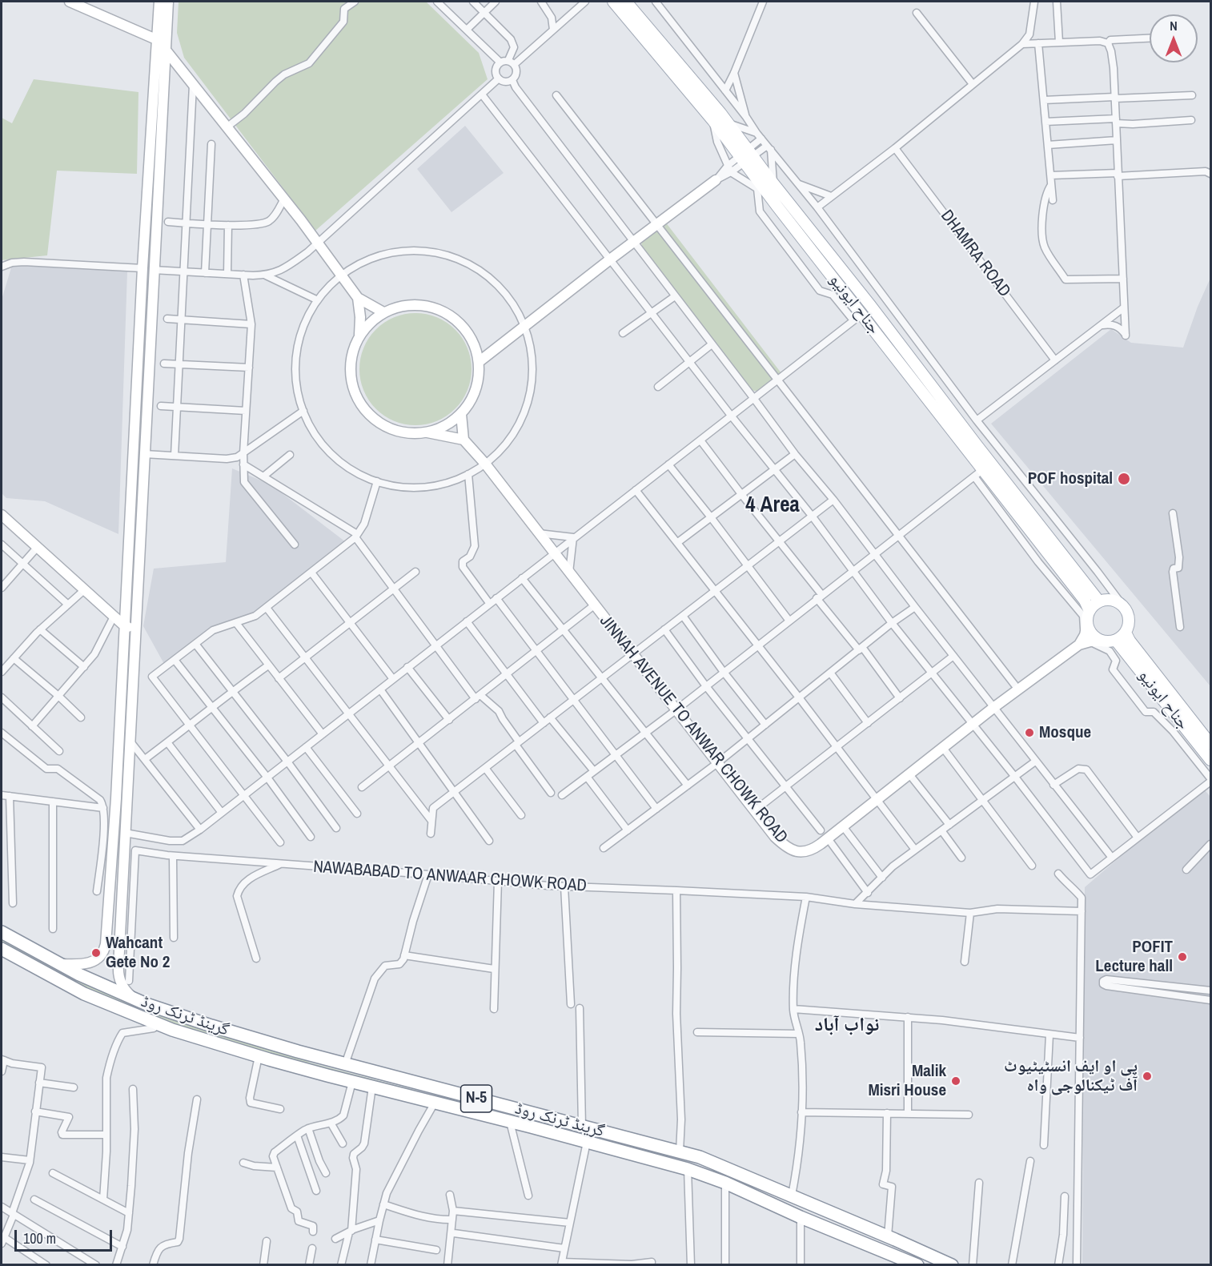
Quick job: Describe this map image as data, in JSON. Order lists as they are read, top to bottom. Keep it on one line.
{"streets":{"highway":["گرینڈ ٹرنک روڈ","N-5"],"main road":["جناح ایونیو"],"street":["DHAMRA ROAD","JINNAH AVENUE TO ANWAR CHOWK ROAD","NAWABABAD TO ANWAAR CHOWK ROAD"]},"crossings":[["جناح ایونیو","JINNAH AVENUE TO ANWAR CHOWK ROAD"]],"districts":["4 Area","نواب آباد"],"places":["POF hospital","Mosque","Wahcant Gete No 2","POFIT Lecture hall","پی او ایف انسٹیٹیوٹ آف ٹیکنالوجی واہ","Malik Misri House"],"scale_bar":"100 m","north":"top"}
